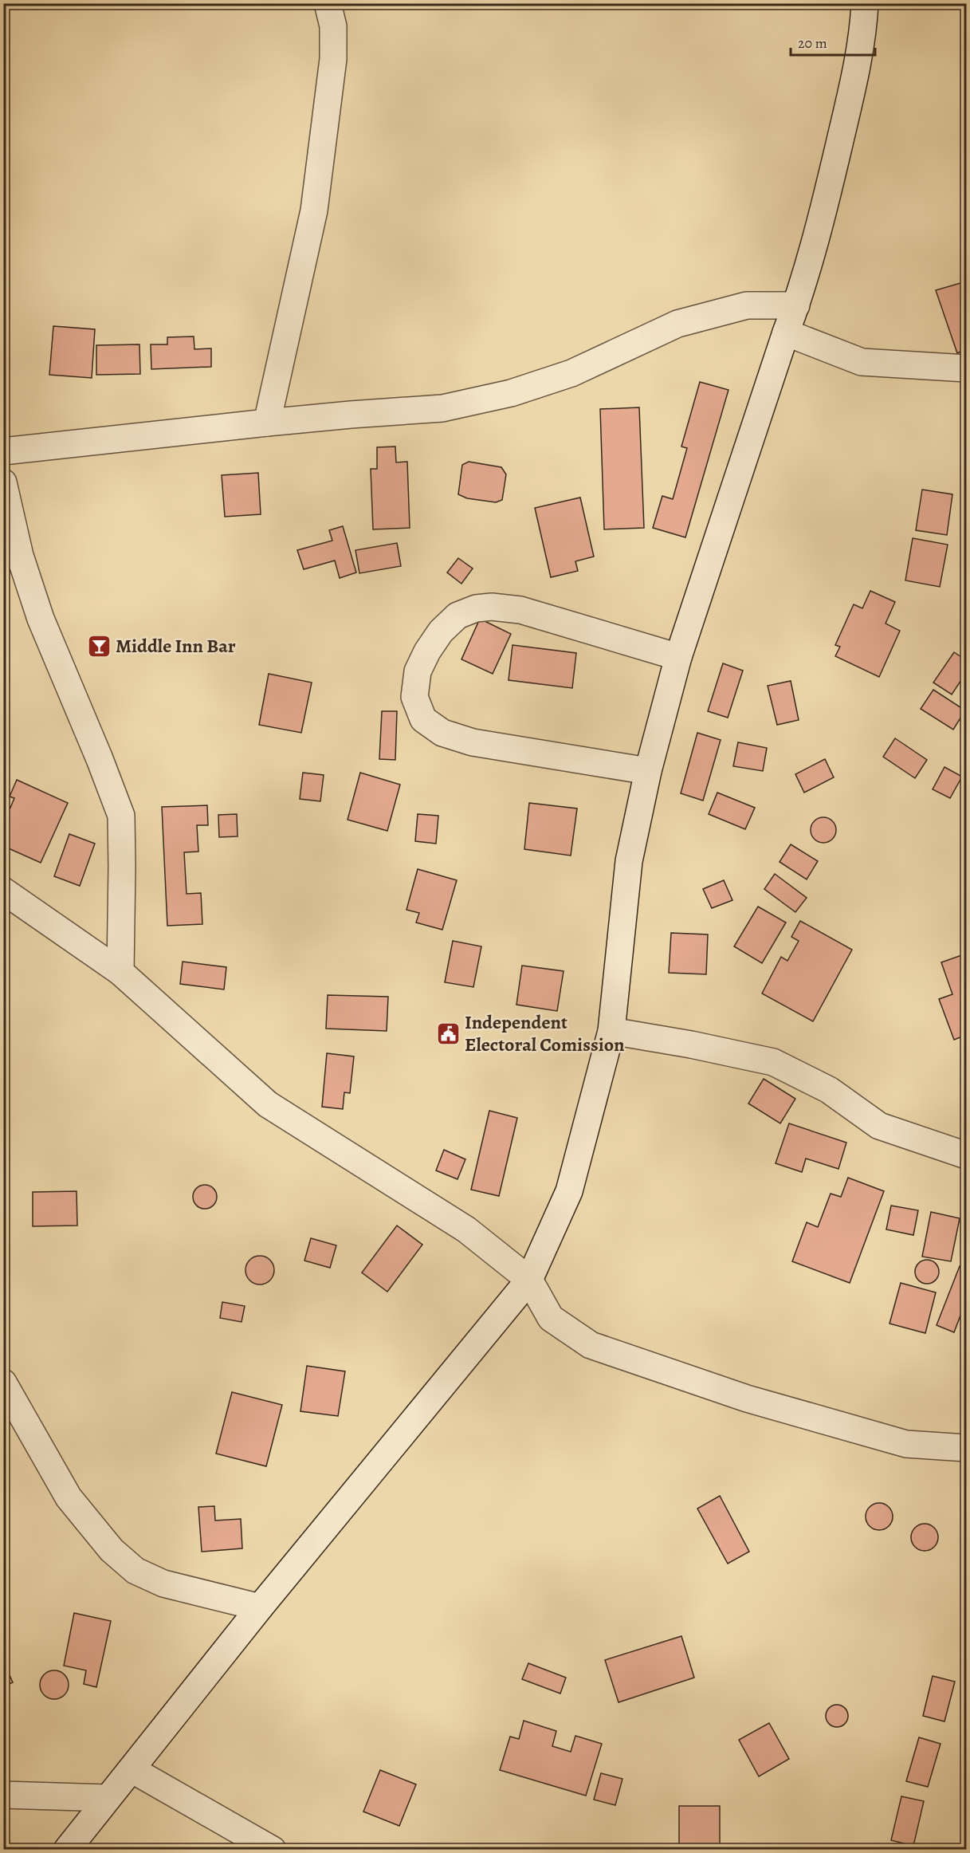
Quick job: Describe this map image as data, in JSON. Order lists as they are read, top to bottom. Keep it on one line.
{"places":{"bar":["Middle Inn Bar"],"public building":["Independent Electoral Comission"]},"scale_bar":"20 m"}
